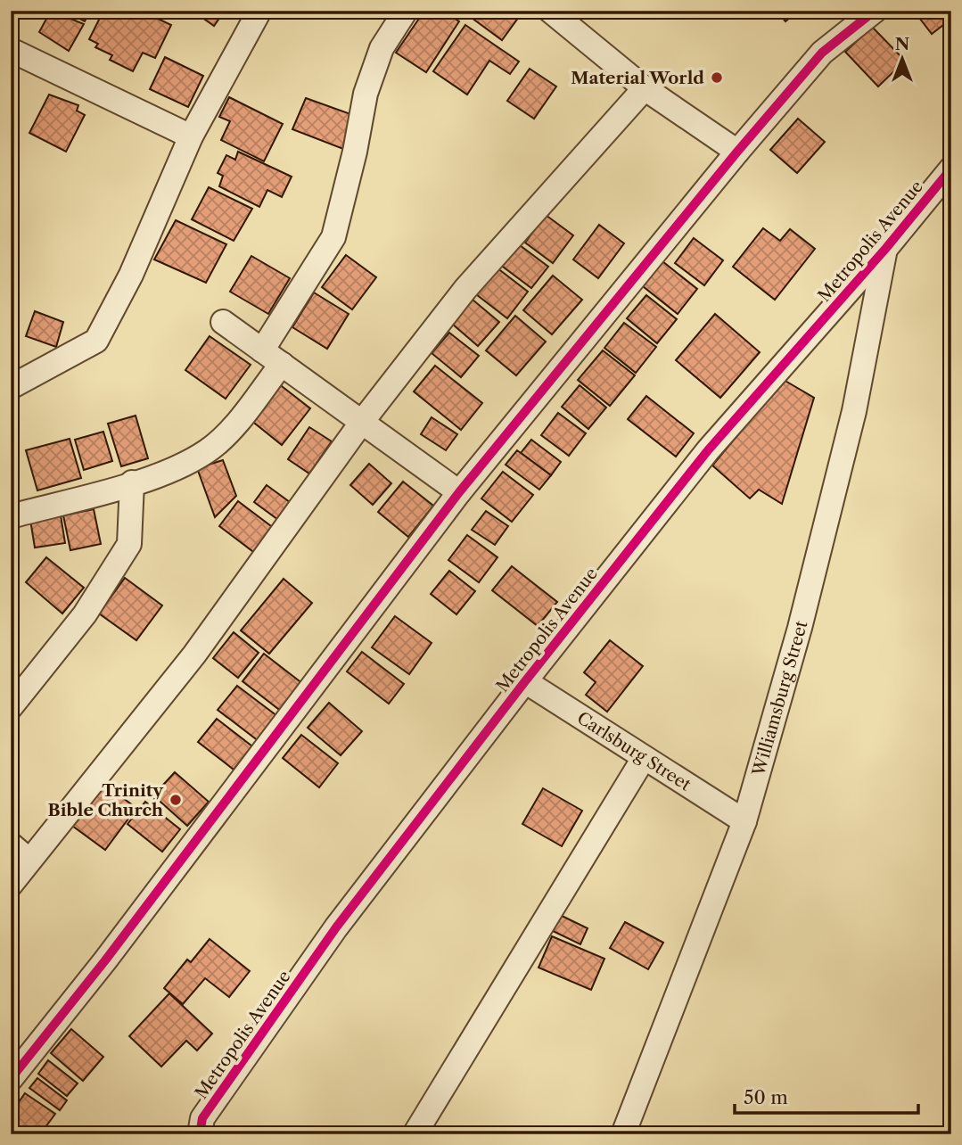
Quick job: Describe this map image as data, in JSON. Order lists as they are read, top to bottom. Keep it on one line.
{"streets":{"street":["Metropolis Avenue","Williamsburg Street","Carlsburg Street"]},"crossings":[["Metropolis Avenue","Williamsburg Street"],["Metropolis Avenue","Carlsburg Street"],["Williamsburg Street","Carlsburg Street"]],"places":["Material World","Trinity Bible Church"],"scale_bar":"50 m","north":"top"}
